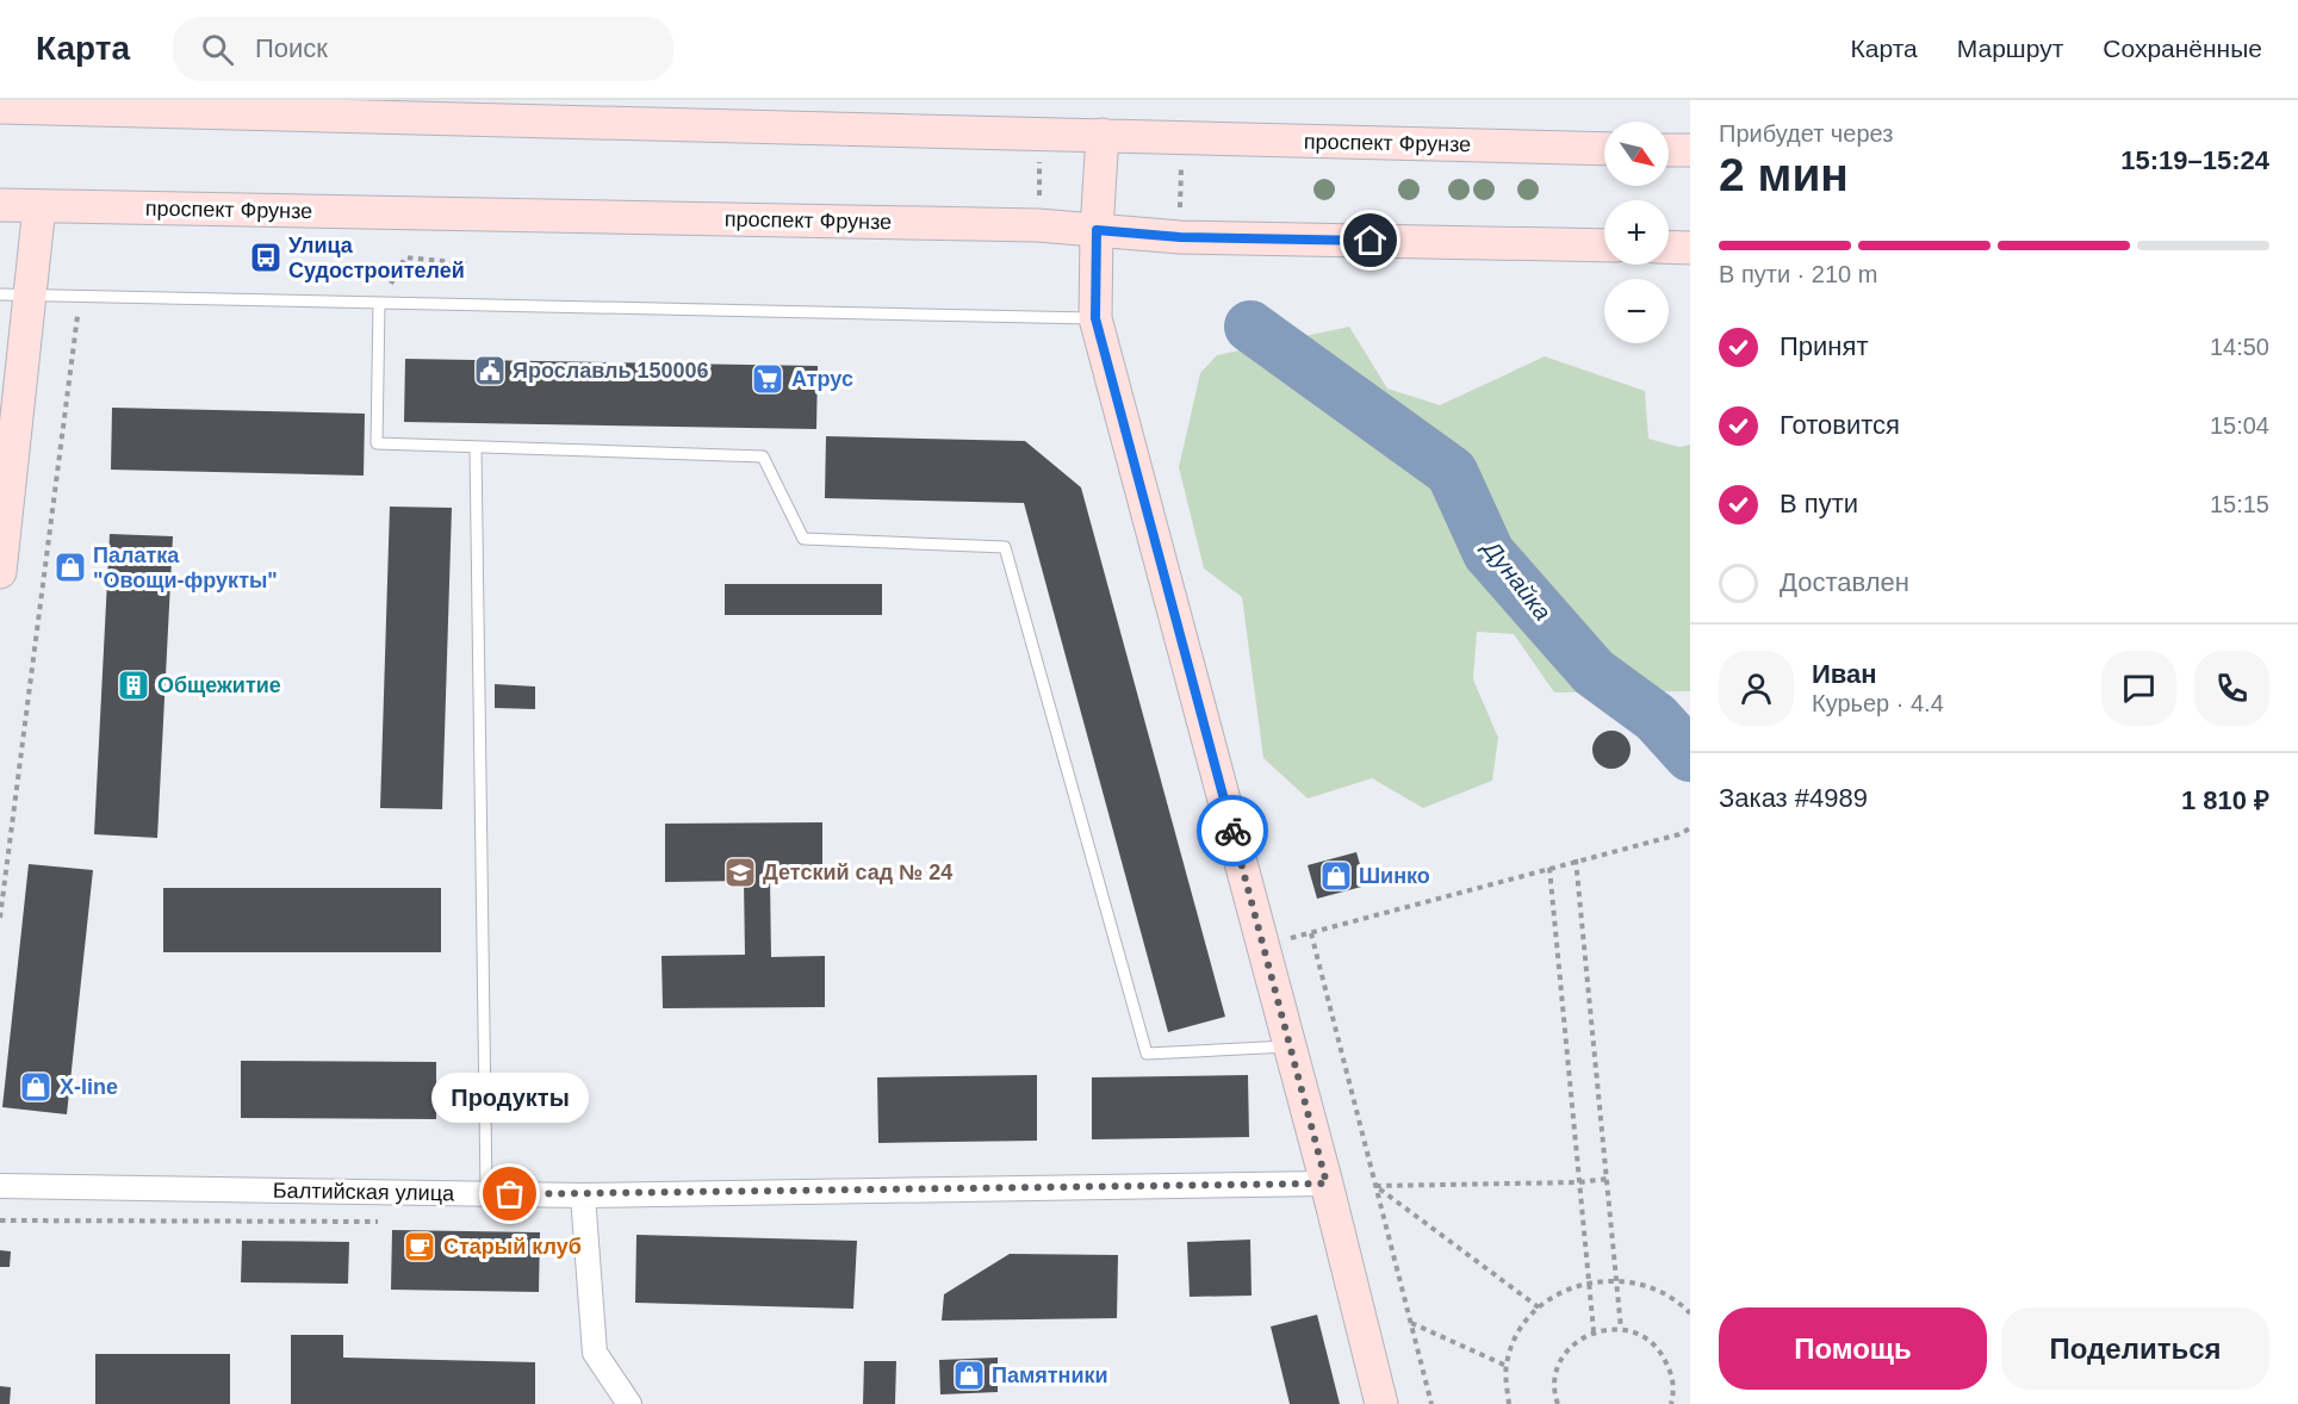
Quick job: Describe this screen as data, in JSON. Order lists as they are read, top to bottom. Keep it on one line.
{"streets":{"main road":["проспект Фрунзе"],"street":["Балтийская улица"]},"water":["Дунайка"],"places":{"bus stop":["Улица Судостроителей"],"public building":["Ярославль 150006"],"supermarket":["Атрус"],"shop":["Палатка \"Овощи-фрукты\"","Шинко","X-line","Памятники"],"building":["Общежитие"],"school or university":["Детский сад № 24"],"other":["Продукты"],"cafe":["Старый клуб"]},"north":"bottom right","page":{"header":"Карта","search":"Поиск","nav":["Карта","Маршрут","Сохранённые"],"heading":["2 мин","Прибудет через","15:19–15:24"],"panel":["Иван","Курьер · 4.4","Заказ #4989","1 810 ₽"],"map_buttons":["+","−"],"bar":"В пути · 210 m","list":[["Принят","14:50"],["Готовится","15:04"],["В пути","15:15"],"Доставлен"],"bubble":"Продукты","buttons":["Помощь","Поделиться"]}}
